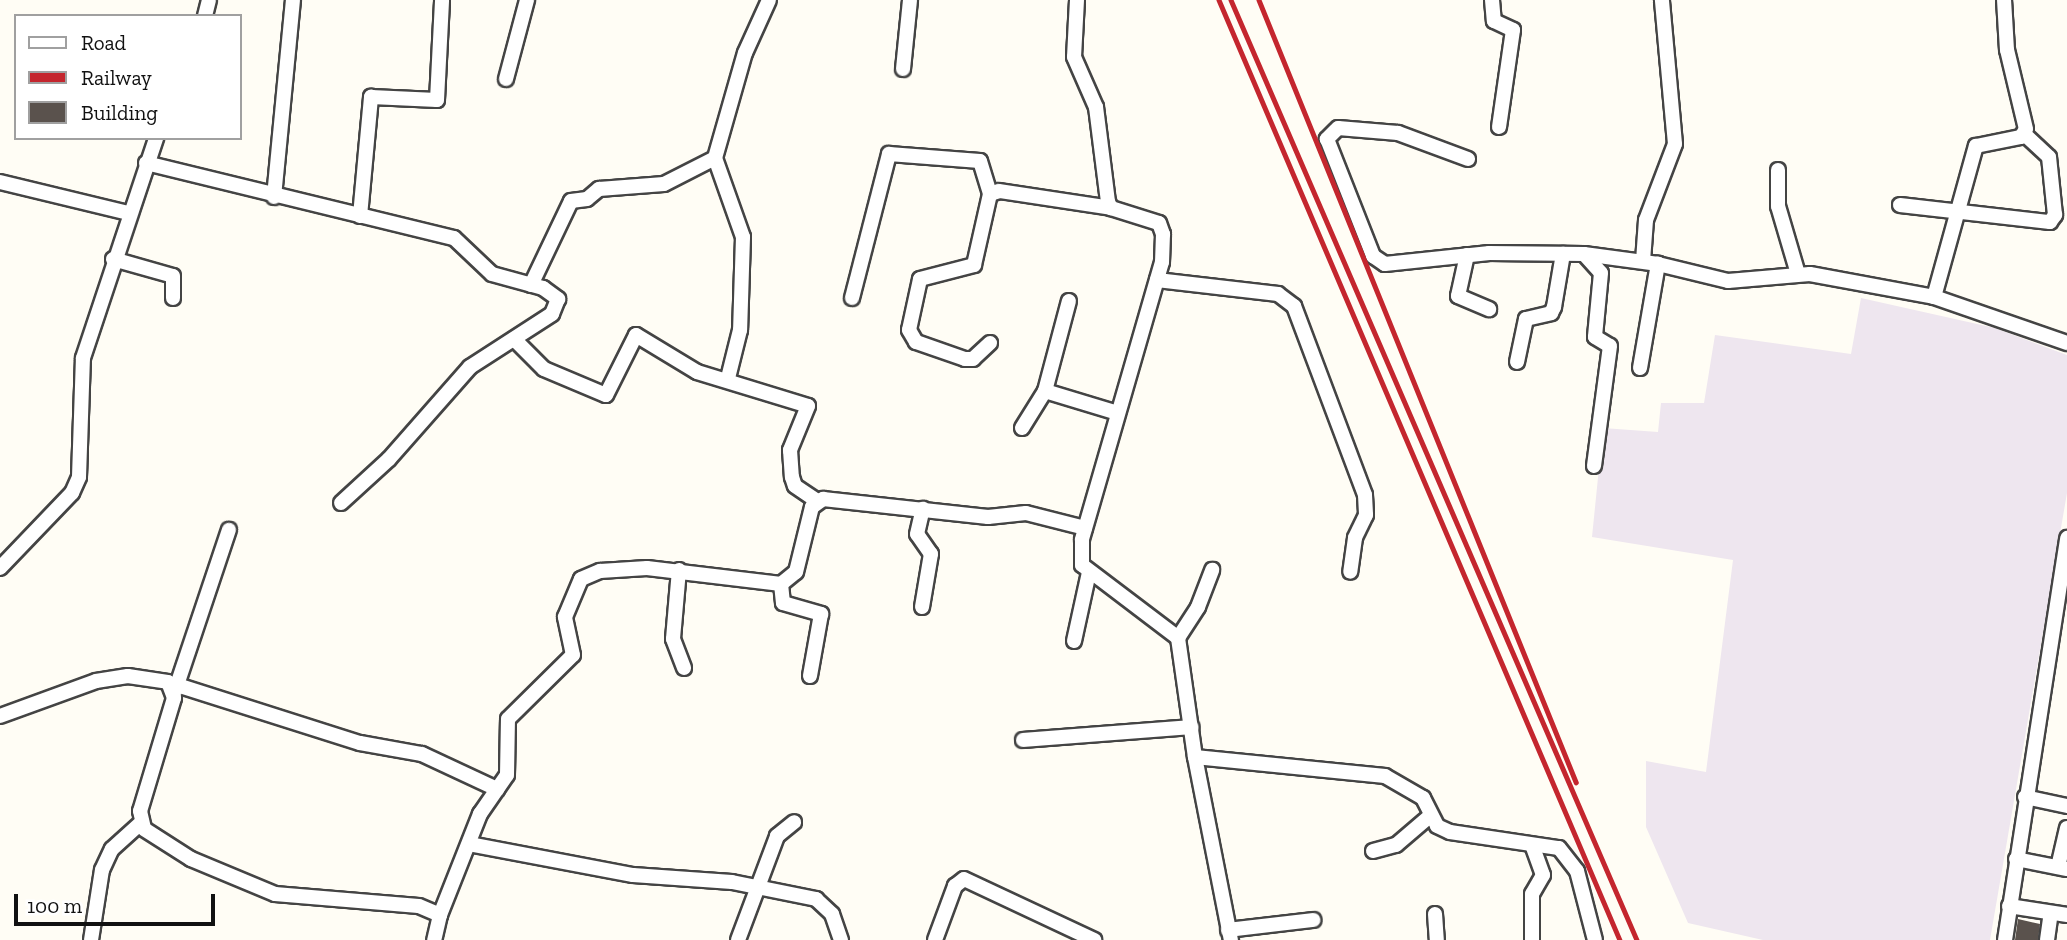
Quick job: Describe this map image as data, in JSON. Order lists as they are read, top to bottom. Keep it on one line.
{"legend":["Road","Railway","Building"],"scale_bar":"100 m"}
